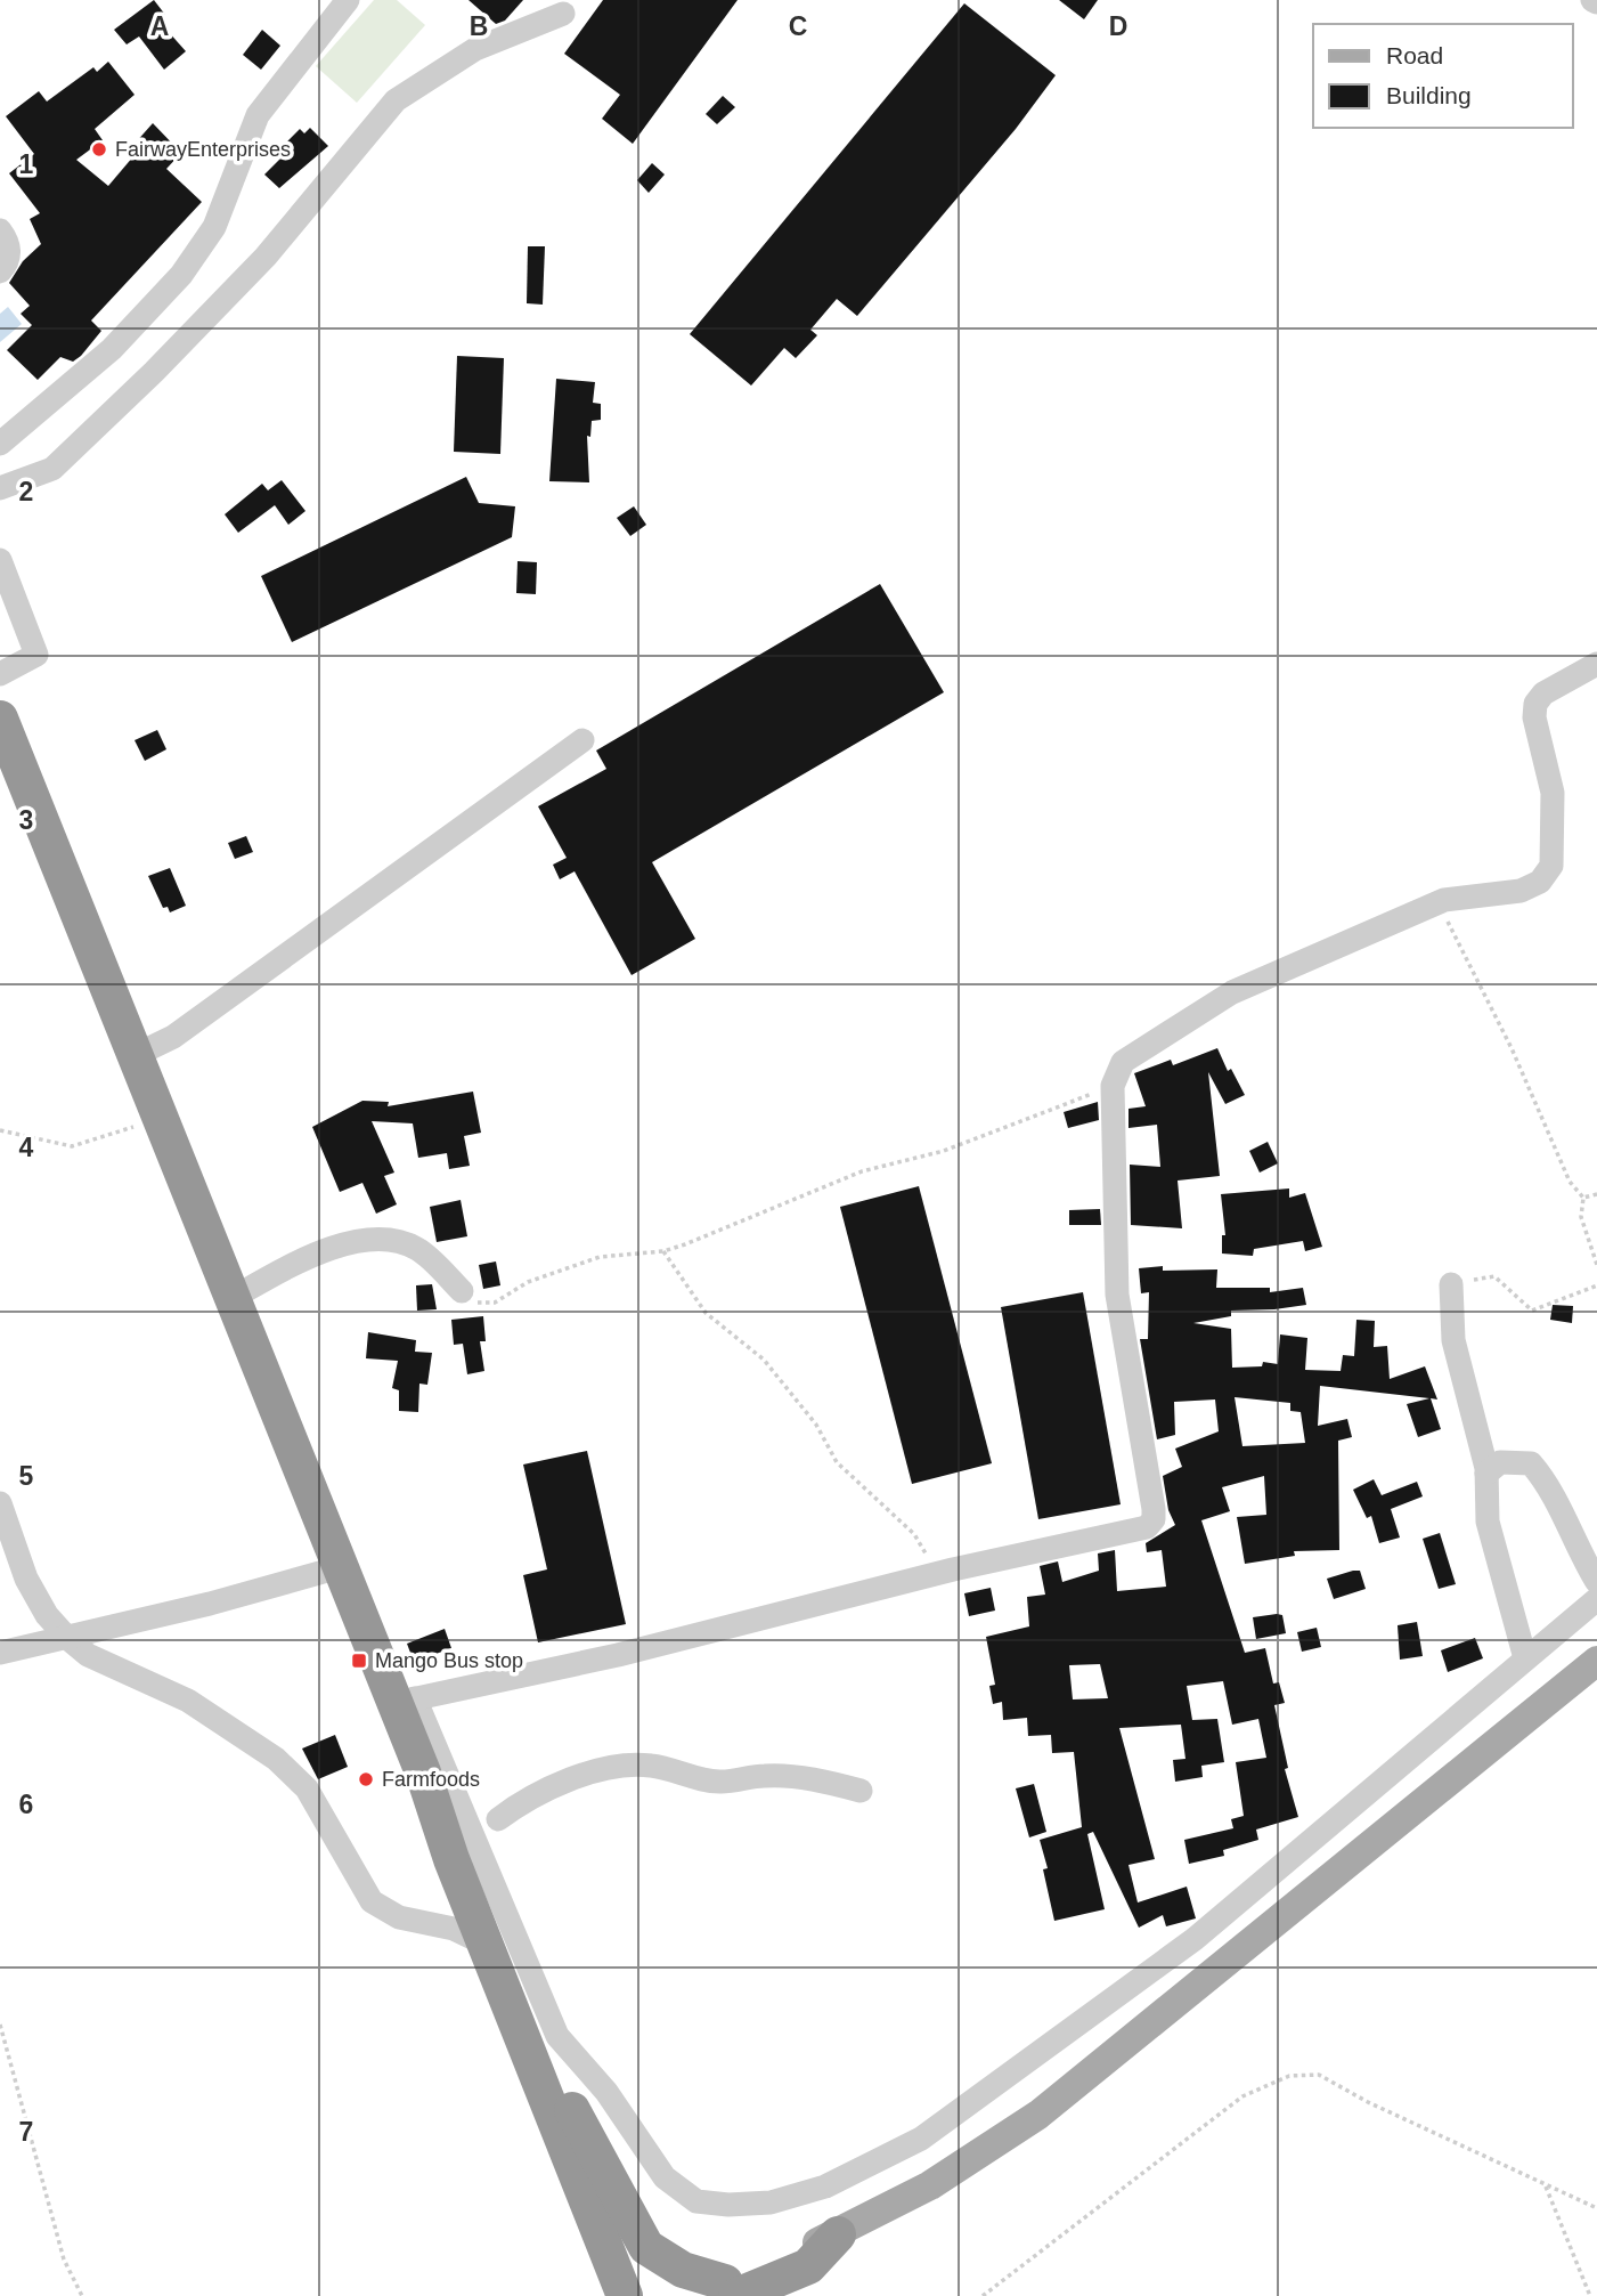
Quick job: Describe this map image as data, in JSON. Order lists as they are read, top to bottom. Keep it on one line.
{"places":{"other":["FairwayEnterprises","Farmfoods"],"transit":["Mango Bus stop"]},"legend":["Road","Building"],"grid":{"columns":["A","B","C","D"],"rows":["1","2","3","4","5","6","7"]}}
